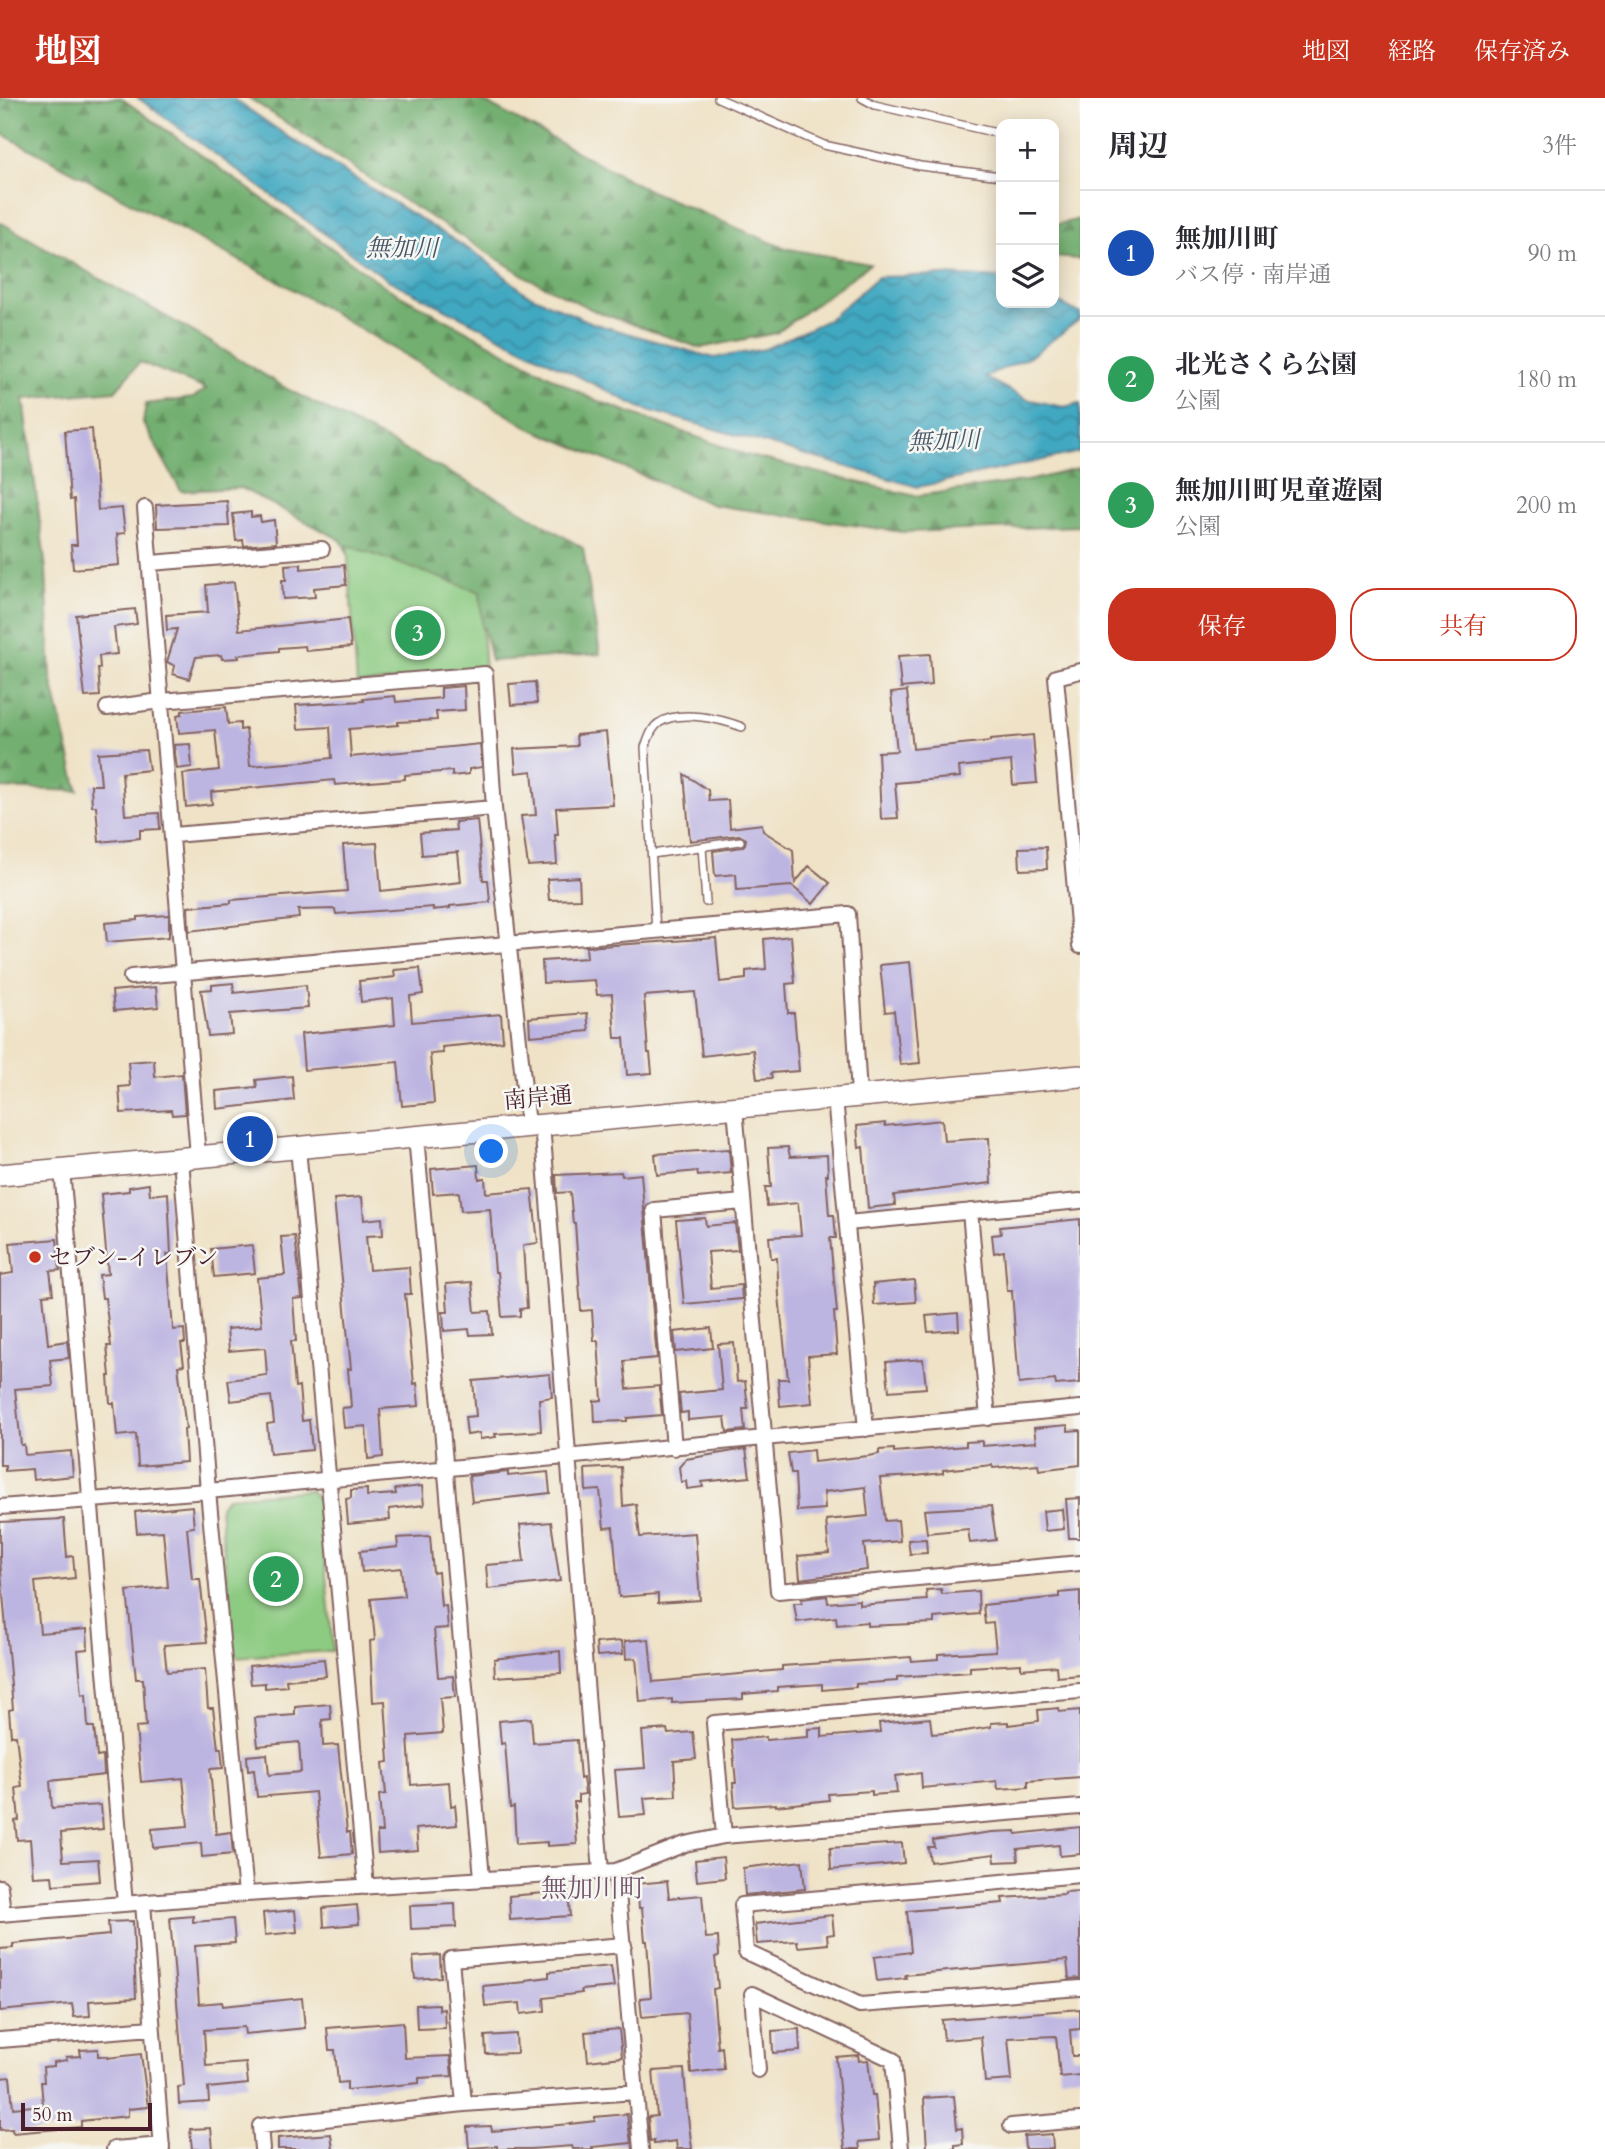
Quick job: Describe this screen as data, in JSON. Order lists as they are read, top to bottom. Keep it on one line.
{"streets":{"main road":["南岸通"]},"districts":["無加川町"],"water":["無加川"],"places":["セブン-イレブン"],"scale_bar":"50 m","page":{"header":"地図","nav":["地図","経路","保存済み"],"heading":["周辺","3件"],"map_buttons":["+","−"],"list":[{"mark":"1","name":"無加川町","note":"バス停 · 南岸通","value":"90 m"},{"mark":"2","name":"北光さくら公園","note":"公園","value":"180 m"},{"mark":"3","name":"無加川町児童遊園","note":"公園","value":"200 m"}],"buttons":["保存","共有"],"pins":["3","1","2"],"scale":"50 m"}}
